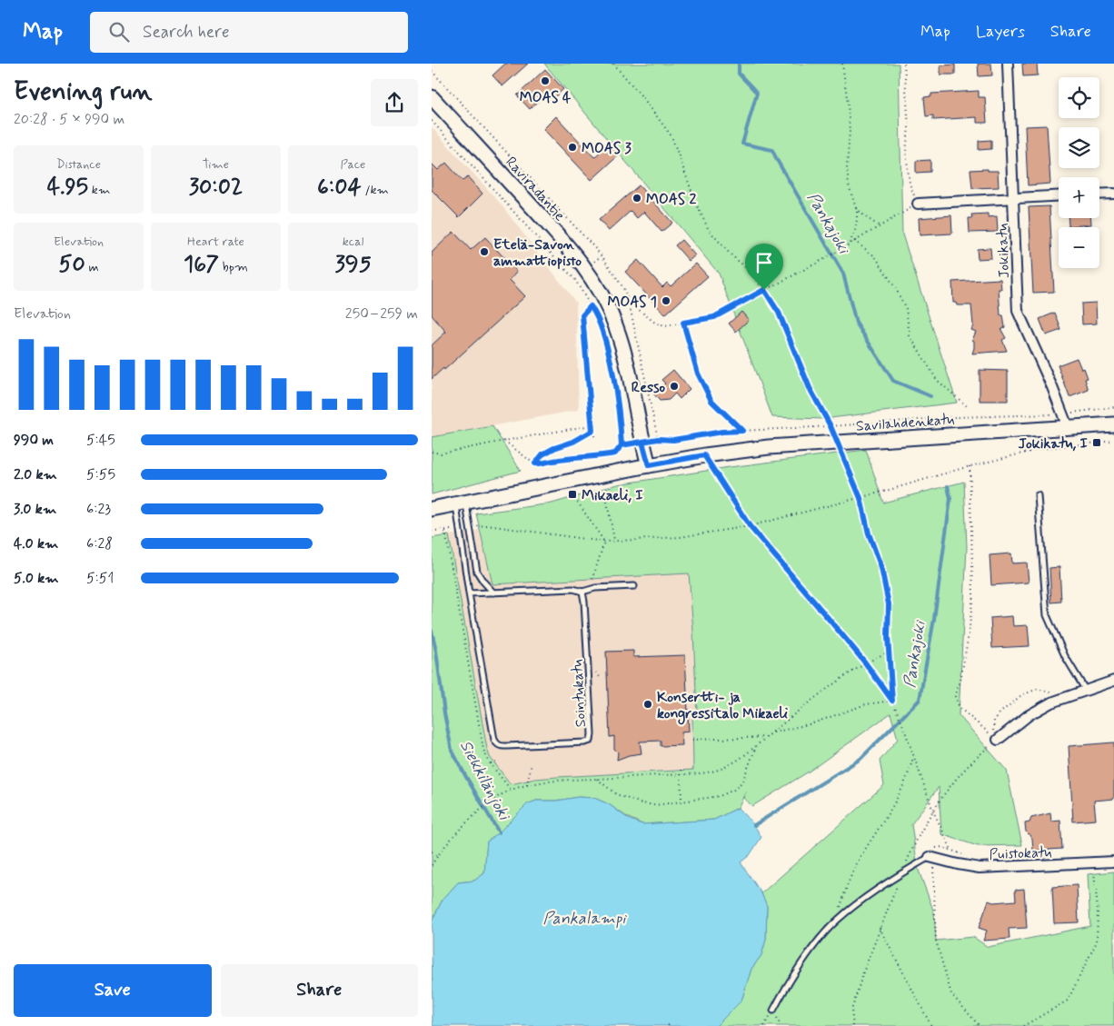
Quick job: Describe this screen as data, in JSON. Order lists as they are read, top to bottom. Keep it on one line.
{"streets":{"main road":["Raviradantie","Savilahdenkatu"],"street":["Jokikatu","Puistokatu"],"lane":["Sointukatu"]},"crossings":[["Raviradantie","Savilahdenkatu"],["Jokikatu","Savilahdenkatu"],["Savilahdenkatu","Sointukatu"]],"water":["Pankajoki","Siekkilänjoki","Pankalampi"],"places":{"other":["MOAS 4","MOAS 3","MOAS 2","Etelä-Savon ammattiopisto","MOAS 1","Resso","Konsertti- ja kongressitalo Mikaeli"],"transit":["Jokikatu, I","Mikaeli, I"]},"page":{"header":"Map","search":"Search here","nav":["Map","Layers","Share"],"heading":["Evening run","20:28 · 5 × 990 m"],"map_buttons":["+","−"],"stats":[["Distance","4.95 km"],["Time","30:02"],["Pace","6:04 /km"],["Elevation","50 m"],["Heart rate","167 bpm"],["kcal","395"]],"chart":["Elevation","250–259 m"],"list":[{"name":"990 m","note":"5:45"},{"name":"2.0 km","note":"5:55"},{"name":"3.0 km","note":"6:23"},{"name":"4.0 km","note":"6:28"},{"name":"5.0 km","note":"5:51"}],"buttons":["Save","Share"]}}
